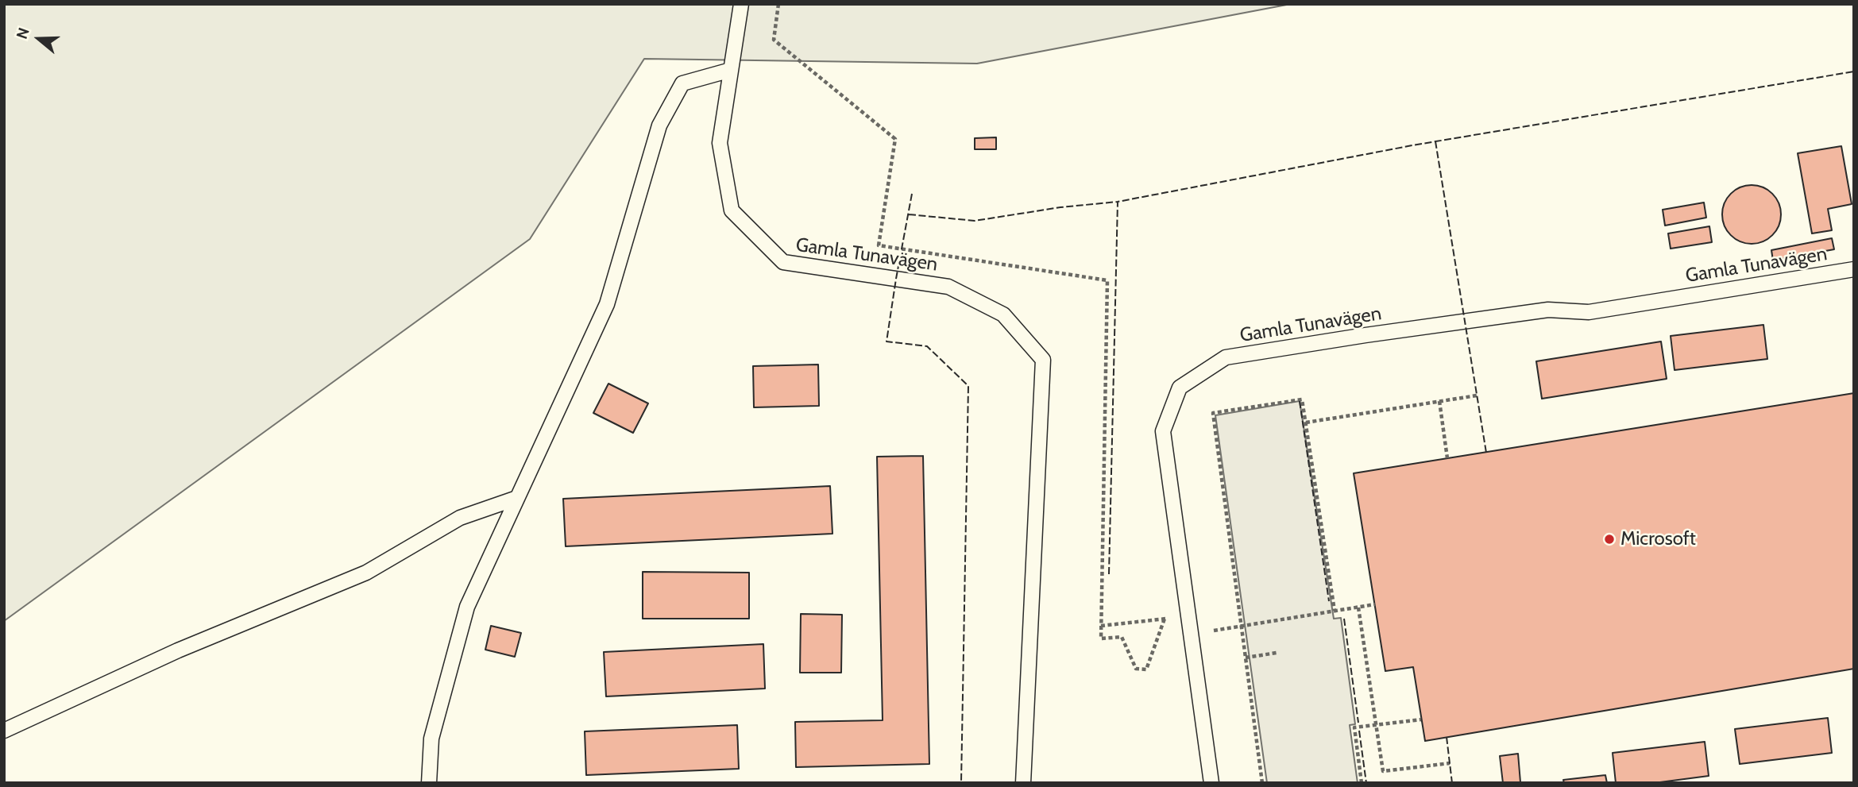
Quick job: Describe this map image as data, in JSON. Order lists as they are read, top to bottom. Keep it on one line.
{"streets":{"lane":["Gamla Tunavägen"]},"places":["Microsoft"],"north":"left"}
